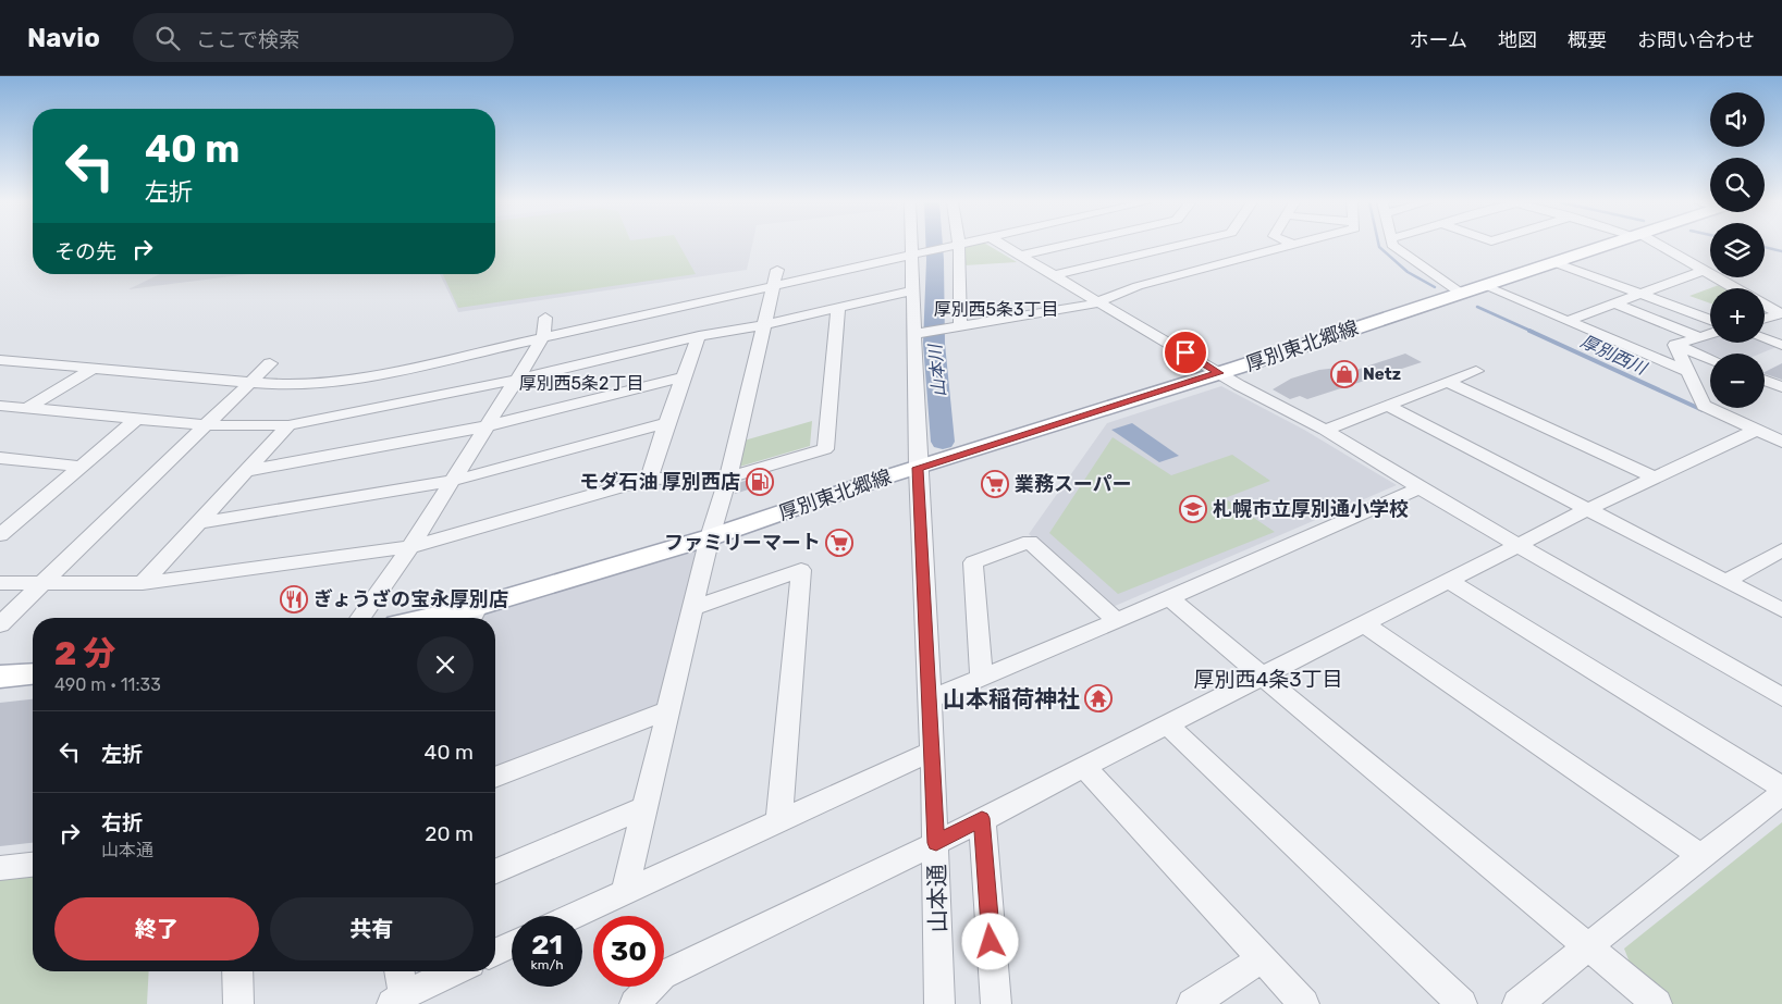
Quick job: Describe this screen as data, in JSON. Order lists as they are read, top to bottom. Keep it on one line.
{"streets":{"main road":["厚別東北郷線"],"street":["山本通"]},"crossings":[["厚別東北郷線","山本通"]],"districts":["厚別西5条3丁目","厚別西5条2丁目","厚別西4条3丁目"],"water":["厚別西川","山本川"],"places":{"shop":["Netz"],"fuel station":["モダ石油 厚別西店"],"supermarket":["業務スーパー","ファミリーマート"],"school or university":["札幌市立厚別通小学校"],"restaurant":["ぎょうざの宝永厚別店"],"temple":["山本稲荷神社"]},"page":{"header":"Navio","search":"ここで検索","nav":["ホーム","地図","概要","お問い合わせ"],"map_buttons":["+","−"],"turn":["40 m","左折"],"then":"その先","heading":["2 分","490 m · 11:33"],"list":[{"name":"左折","value":"40 m"},{"name":"右折","note":"山本通","value":"20 m"}],"buttons":["終了","共有"],"speed":"21 km/h","limit":"30"}}
